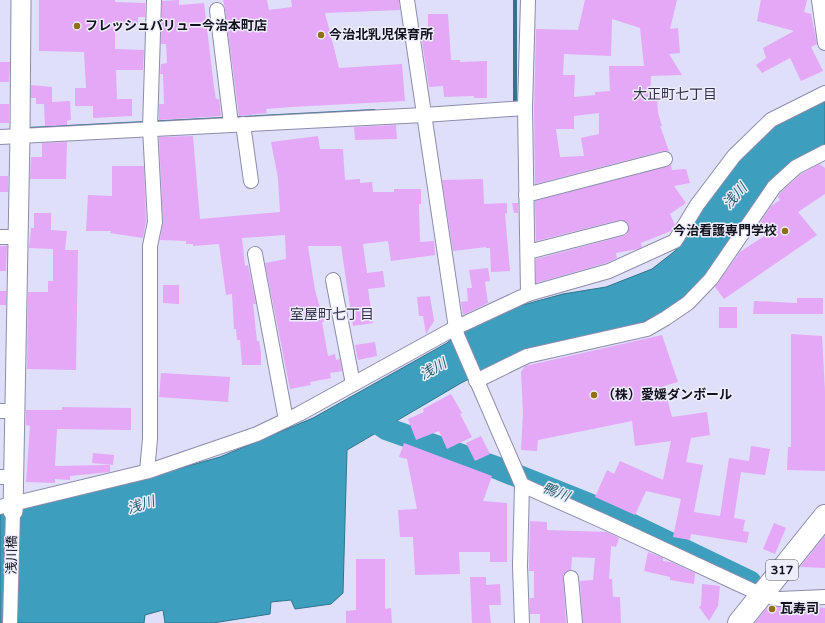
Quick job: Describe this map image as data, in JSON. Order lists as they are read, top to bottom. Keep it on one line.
{"streets":{"highway":["317"],"street":["浅川橋"]},"districts":["大正町七丁目","室屋町七丁目"],"water":["浅川","鴨川"],"places":["フレッシュバリュー今治本町店","今治北乳児保育所","今治看護専門学校","（株）愛媛ダンボール","瓦寿司"]}
